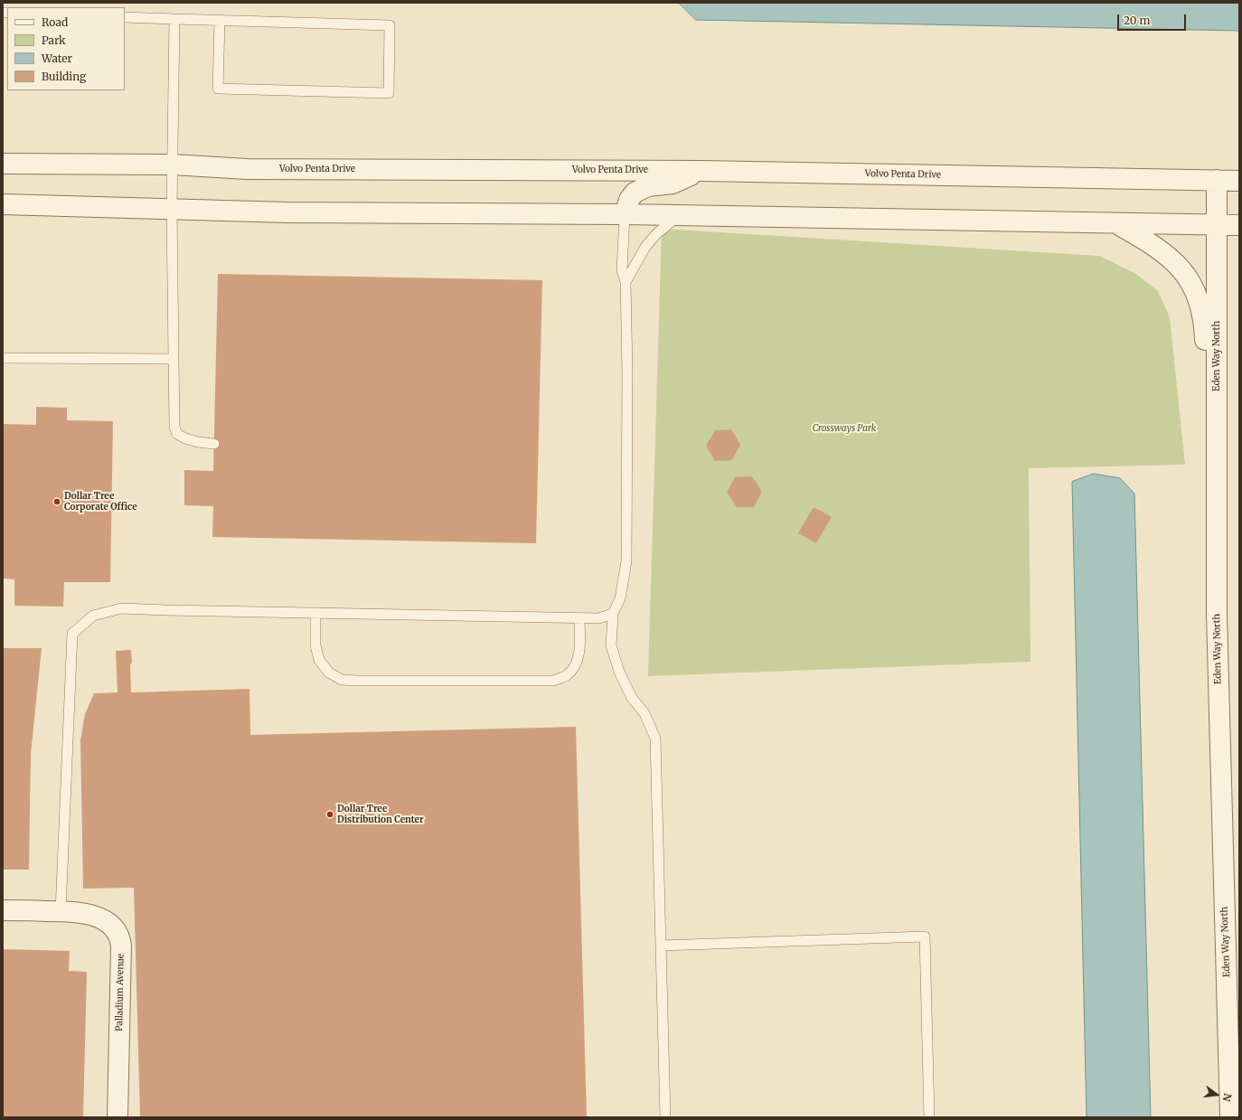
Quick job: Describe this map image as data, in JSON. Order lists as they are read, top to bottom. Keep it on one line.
{"streets":{"street":["Volvo Penta Drive","Eden Way North","Palladium Avenue"]},"crossings":[["Volvo Penta Drive","Eden Way North"]],"parks":["Crossways Park"],"places":["Dollar Tree Corporate Office","Dollar Tree Distribution Center"],"legend":["Road","Park","Water","Building"],"scale_bar":"20 m","north":"right"}
